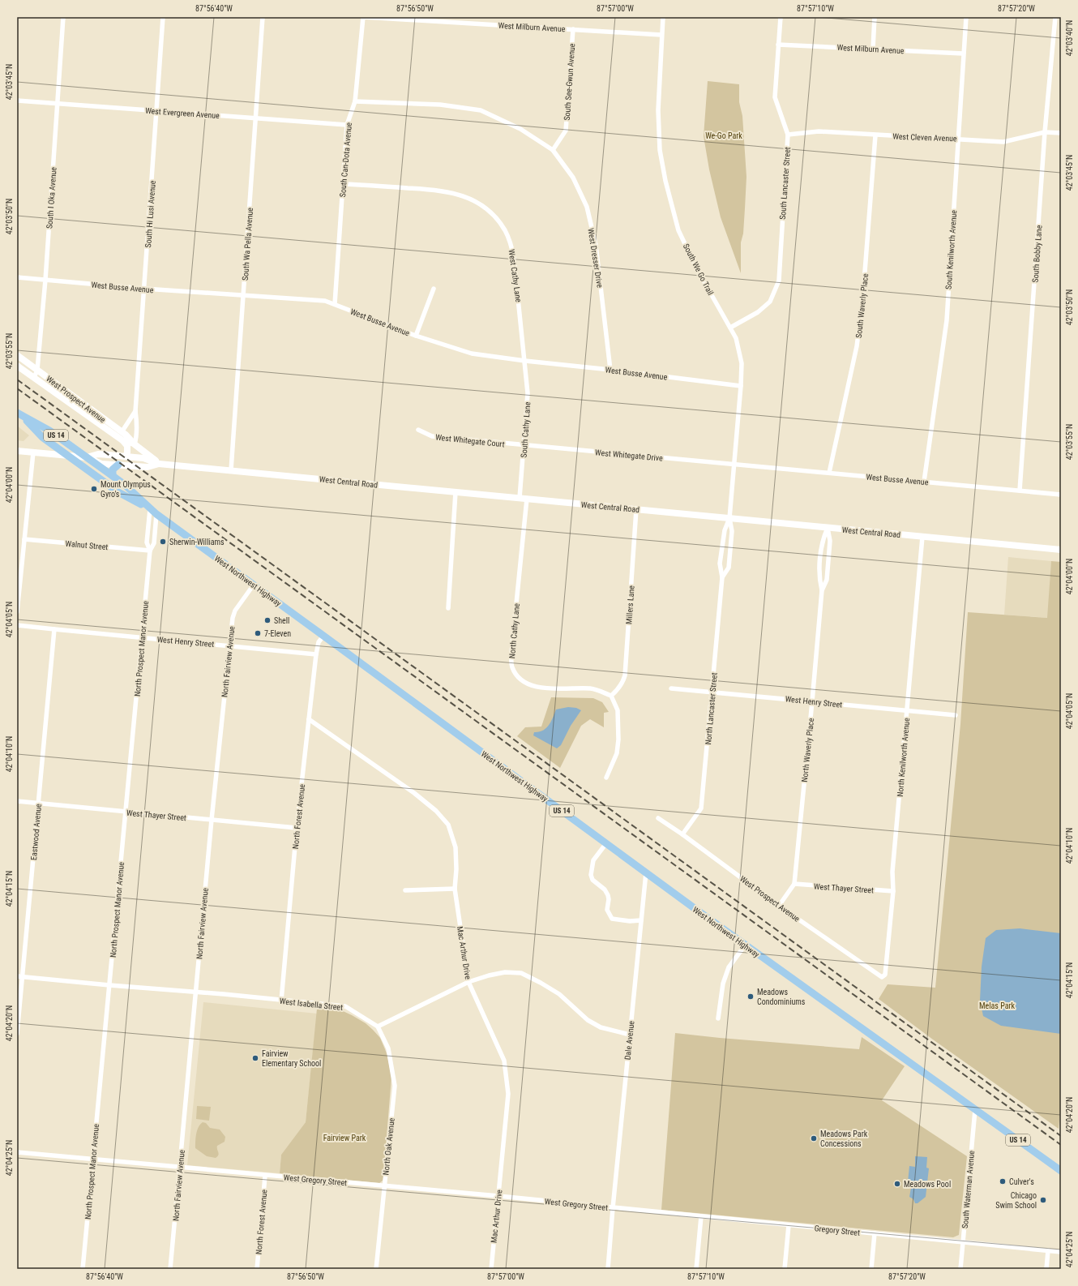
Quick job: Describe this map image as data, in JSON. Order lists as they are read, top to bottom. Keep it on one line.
{"streets":{"main road":["West Prospect Avenue","US 14","West Central Road","West Northwest Highway"],"street":["West Milburn Avenue","South See-Gwun Avenue","West Evergreen Avenue","West Cleven Avenue","South Can-Dota Avenue","South Lancaster Street","South I Oka Avenue","South Hi Lusi Avenue","South Wa Pella Avenue","South Kenilworth Avenue","South Bobby Lane","West Dresser Drive","South We Go Trail","West Cathy Lane","West Busse Avenue","South Waverly Place","South Cathy Lane","West Whitegate Court","West Whitegate Drive","Walnut Street","Millers Lane","North Cathy Lane","West Henry Street","North Prospect Manor Avenue","North Fairview Avenue","North Lancaster Street","North Waverly Place","North Kenilworth Avenue","West Thayer Street","North Forest Avenue","Eastwood Avenue","Mac Arthur Drive","West Isabella Street","Dale Avenue","North Oak Avenue","West Gregory Street","South Waterman Avenue","Gregory Street"]},"crossings":[["West Milburn Avenue","South See-Gwun Avenue"],["West Milburn Avenue","South Can-Dota Avenue"],["West Milburn Avenue","South Lancaster Street"],["West Milburn Avenue","South Kenilworth Avenue"],["West Milburn Avenue","South We Go Trail"],["South See-Gwun Avenue","West Dresser Drive"],["West Evergreen Avenue","South Can-Dota Avenue"],["West Evergreen Avenue","South I Oka Avenue"],["West Evergreen Avenue","South Hi Lusi Avenue"],["West Evergreen Avenue","South Wa Pella Avenue"],["West Cleven Avenue","South Lancaster Street"],["West Cleven Avenue","South Kenilworth Avenue"],["West Cleven Avenue","South Bobby Lane"],["West Cleven Avenue","South Waverly Place"],["South Can-Dota Avenue","West Dresser Drive"],["South Can-Dota Avenue","West Cathy Lane"],["South Can-Dota Avenue","West Busse Avenue"],["South Lancaster Street","South We Go Trail"],["South I Oka Avenue","West Busse Avenue"],["South I Oka Avenue","West Prospect Avenue"],["South Hi Lusi Avenue","West Busse Avenue"],["South Hi Lusi Avenue","West Prospect Avenue"],["South Wa Pella Avenue","West Busse Avenue"],["South Wa Pella Avenue","West Central Road"],["South Kenilworth Avenue","West Busse Avenue"],["South Bobby Lane","West Busse Avenue"],["West Dresser Drive","West Busse Avenue"],["South We Go Trail","West Busse Avenue"],["South We Go Trail","West Whitegate Drive"],["South We Go Trail","West Central Road"],["South We Go Trail","North Lancaster Street"],["West Cathy Lane","West Busse Avenue"],["West Cathy Lane","South Cathy Lane"],["West Busse Avenue","South Waverly Place"],["West Busse Avenue","South Cathy Lane"],["West Busse Avenue","West Whitegate Drive"],["West Prospect Avenue","West Central Road"],["West Prospect Avenue","North Lancaster Street"],["West Prospect Avenue","North Waverly Place"],["West Prospect Avenue","North Kenilworth Avenue"],["South Cathy Lane","West Whitegate Court"],["South Cathy Lane","West Whitegate Drive"],["South Cathy Lane","West Central Road"],["US 14","West Northwest Highway"],["US 14","South Waterman Avenue"],["West Whitegate Court","West Whitegate Drive"],["West Central Road","West Northwest Highway"],["West Central Road","Millers Lane"],["West Central Road","North Cathy Lane"],["West Central Road","North Lancaster Street"],["West Central Road","North Waverly Place"],["West Central Road","North Kenilworth Avenue"],["Walnut Street","North Prospect Manor Avenue"],["West Northwest Highway","North Prospect Manor Avenue"],["West Northwest Highway","North Fairview Avenue"],["West Northwest Highway","North Forest Avenue"],["West Northwest Highway","Dale Avenue"],["West Northwest Highway","South Waterman Avenue"],["Millers Lane","North Cathy Lane"],["West Henry Street","North Prospect Manor Avenue"],["West Henry Street","North Fairview Avenue"],["West Henry Street","North Lancaster Street"],["West Henry Street","North Waverly Place"],["West Henry Street","North Kenilworth Avenue"],["West Henry Street","North Forest Avenue"],["West Henry Street","Eastwood Avenue"],["North Prospect Manor Avenue","West Thayer Street"],["North Prospect Manor Avenue","West Isabella Street"],["North Prospect Manor Avenue","West Gregory Street"],["North Fairview Avenue","West Thayer Street"],["North Fairview Avenue","West Isabella Street"],["North Fairview Avenue","West Gregory Street"],["North Waverly Place","West Thayer Street"],["North Kenilworth Avenue","West Thayer Street"],["West Thayer Street","North Forest Avenue"],["West Thayer Street","Eastwood Avenue"],["North Forest Avenue","Mac Arthur Drive"],["North Forest Avenue","West Isabella Street"],["North Forest Avenue","West Gregory Street"],["Eastwood Avenue","West Isabella Street"],["Mac Arthur Drive","West Gregory Street"],["West Isabella Street","North Oak Avenue"],["Dale Avenue","West Gregory Street"],["Dale Avenue","Gregory Street"],["North Oak Avenue","West Gregory Street"],["West Gregory Street","Gregory Street"],["South Waterman Avenue","Gregory Street"]],"parks":["We-Go Park","Melas Park","Fairview Park"],"places":["Mount Olympus Gyro's","Sherwin-Williams","Shell","7-Eleven","Meadows Condominiums","Fairview Elementary School","Meadows Park Concessions","Culver's","Meadows Pool","Chicago Swim School"],"coordinates":["87°56'40\"W","87°56'50\"W","87°57'00\"W","87°57'10\"W","87°57'20\"W","42°03'40\"N","42°03'45\"N","42°03'50\"N","42°03'55\"N","42°04'00\"N","42°04'05\"N","42°04'10\"N","42°04'15\"N","42°04'20\"N","42°04'25\"N"]}
